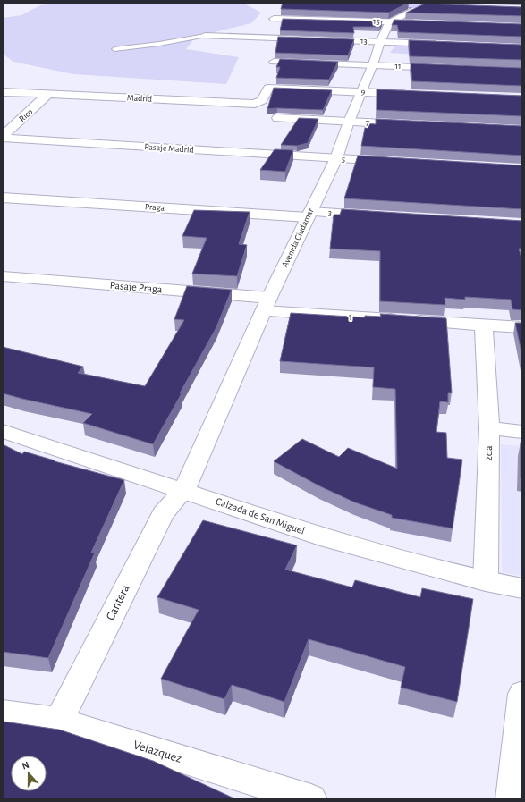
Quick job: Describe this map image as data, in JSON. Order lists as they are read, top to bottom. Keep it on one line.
{"streets":{"street":["15","13","11","9","Madrid","Rico","7","Pasaje Madrid","5","Praga","3","Avenida Ciudamar","Pasaje Praga","1","2da","Calzada de San Miguel","Cantera","Velazquez"]},"crossings":[["15","Avenida Ciudamar"],["13","Avenida Ciudamar"],["11","Avenida Ciudamar"],["9","Madrid"],["9","Avenida Ciudamar"],["Madrid","Rico"],["Rico","Pasaje Madrid"],["7","Avenida Ciudamar"],["Pasaje Madrid","5"],["Pasaje Madrid","Avenida Ciudamar"],["5","Avenida Ciudamar"],["Praga","3"],["Praga","Avenida Ciudamar"],["3","Avenida Ciudamar"],["Avenida Ciudamar","Pasaje Praga"],["Avenida Ciudamar","1"],["Avenida Ciudamar","Calzada de San Miguel"],["Avenida Ciudamar","Cantera"],["Pasaje Praga","1"],["1","2da"],["2da","Calzada de San Miguel"],["Calzada de San Miguel","Cantera"],["Cantera","Velazquez"]],"north":"top"}
